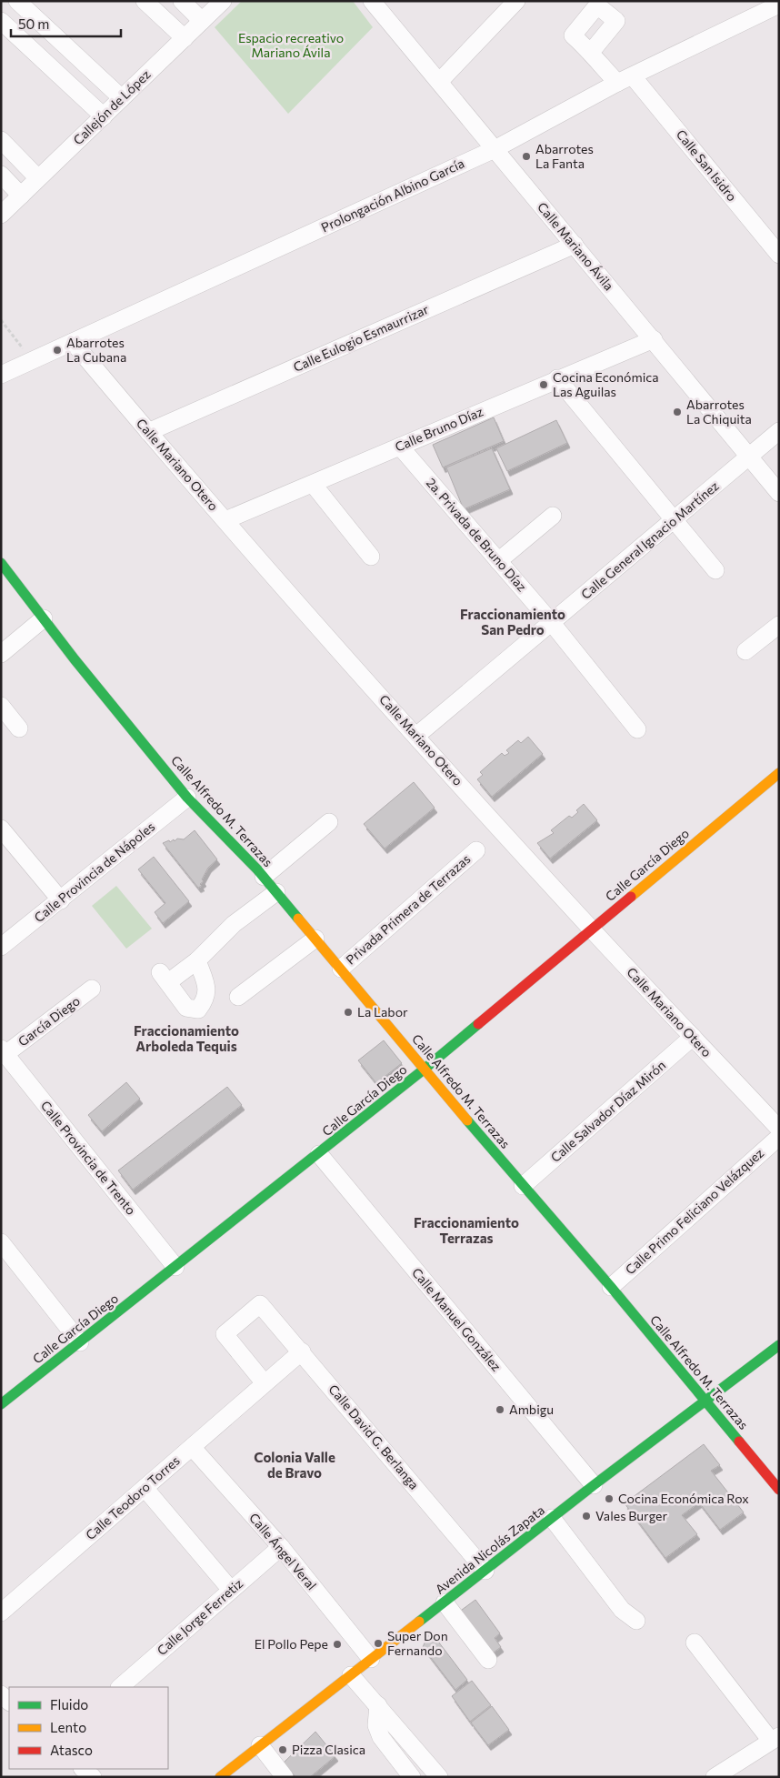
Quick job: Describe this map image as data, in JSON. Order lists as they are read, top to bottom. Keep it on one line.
{"streets":{"street":["Callejón de López","Calle San Isidro","Prolongación Albino García","Calle Mariano Ávila","Calle Eulogio Esmaurrizar","Calle Bruno Díaz","Calle Mariano Otero","2a. Privada de Bruno Díaz","Calle General Ignacio Martínez","Calle Alfredo M. Terrazas","Calle García Diego","Calle Provincia de Nápoles","Privada Primera de Terrazas","García Diego","Calle Salvador Díaz Mirón","Calle Provincia de Trento","Calle Primo Feliciano Velázquez","Calle Manuel González","Calle David G. Berlanga","Calle Teodoro Torres","Avenida Nicolás Zapata","Calle Ángel Veral","Calle Jorge Ferretiz"]},"crossings":[["Calle San Isidro","Prolongación Albino García"],["Prolongación Albino García","Calle Mariano Ávila"],["Prolongación Albino García","Calle Mariano Otero"],["Calle Mariano Ávila","Calle Eulogio Esmaurrizar"],["Calle Mariano Ávila","Calle Bruno Díaz"],["Calle Mariano Ávila","Calle General Ignacio Martínez"],["Calle Eulogio Esmaurrizar","Calle Mariano Otero"],["Calle Bruno Díaz","Calle Mariano Otero"],["Calle Bruno Díaz","2a. Privada de Bruno Díaz"],["Calle Mariano Otero","Calle General Ignacio Martínez"],["Calle Mariano Otero","Calle García Diego"],["Calle Mariano Otero","Calle Salvador Díaz Mirón"],["2a. Privada de Bruno Díaz","Calle General Ignacio Martínez"],["Calle Alfredo M. Terrazas","Calle García Diego"],["Calle Alfredo M. Terrazas","Calle Provincia de Nápoles"],["Calle Alfredo M. Terrazas","Privada Primera de Terrazas"],["Calle Alfredo M. Terrazas","Calle Salvador Díaz Mirón"],["Calle Alfredo M. Terrazas","Calle Primo Feliciano Velázquez"],["Calle Alfredo M. Terrazas","Avenida Nicolás Zapata"],["Calle García Diego","Calle Provincia de Trento"],["Calle García Diego","Calle Manuel González"],["García Diego","Calle Provincia de Trento"],["Calle Manuel González","Avenida Nicolás Zapata"],["Calle David G. Berlanga","Calle Teodoro Torres"],["Calle David G. Berlanga","Avenida Nicolás Zapata"],["Calle Teodoro Torres","Calle Ángel Veral"],["Avenida Nicolás Zapata","Calle Ángel Veral"],["Calle Ángel Veral","Calle Jorge Ferretiz"]],"districts":["Fraccionamiento San Pedro","Fraccionamiento Arboleda Tequis","Fraccionamiento Terrazas","Colonia Valle de Bravo"],"parks":["Espacio recreativo Mariano Ávila"],"places":["Abarrotes La Fanta","Abarrotes La Cubana","Cocina Económica Las Aguilas","Abarrotes La Chiquita","La Labor","Ambigu","Cocina Económica Rox","Vales Burger","Super Don Fernando","El Pollo Pepe","Pizza Clasica"],"legend":["Fluido","Lento","Atasco"],"scale_bar":"50 m"}
